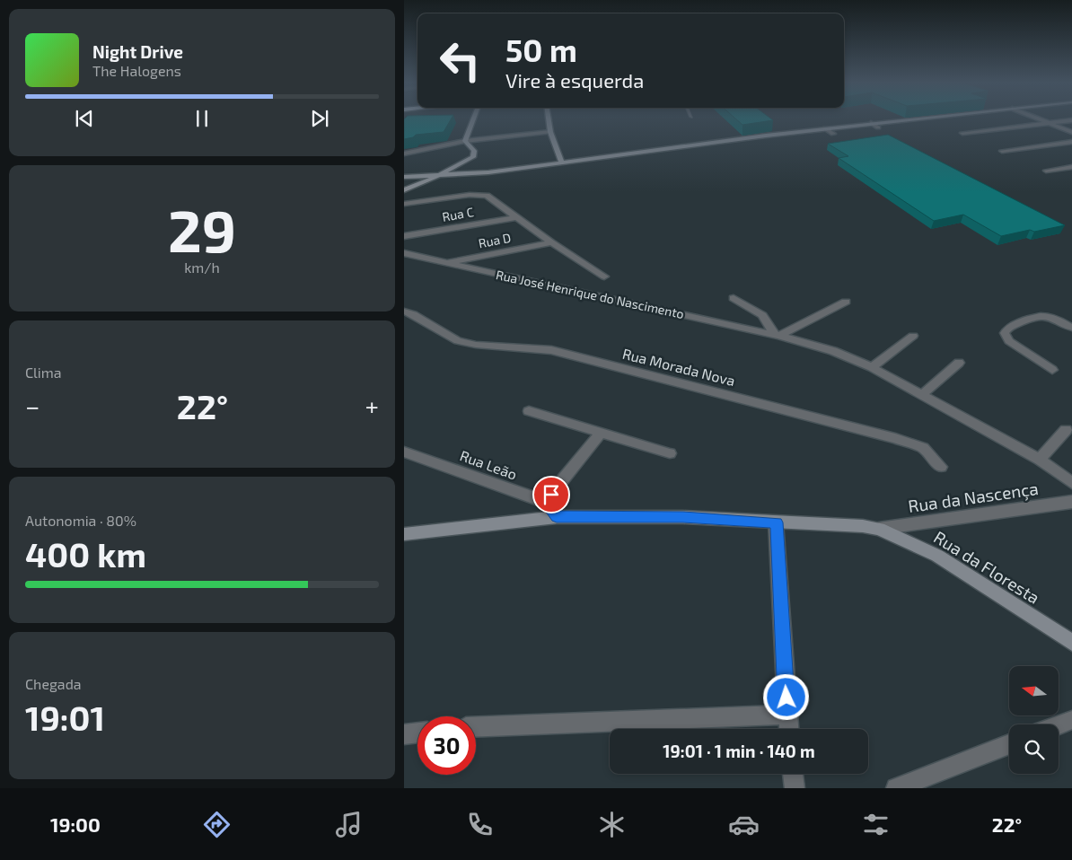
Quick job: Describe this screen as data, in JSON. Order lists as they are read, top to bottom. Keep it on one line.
{"streets":{"street":["Rua C","Rua D","Rua José Henrique do Nascimento","Rua Morada Nova","Rua Leão","Rua da Nascença","Rua da Floresta"]},"crossings":[["Rua D","Rua José Henrique do Nascimento"],["Rua da Nascença","Rua da Floresta"]],"north":"left","page":{"turn":["50 m","Vire à esquerda"],"song":["Night Drive","The Halogens"],"tile":[["29","km/h"],"Clima",["Autonomia · 80%","400 km"],["Chegada","19:01"]],"heat":["−","22°","+"],"limit":"30","trip":"19:01 · 1 min · 140 m","tabs":["19:00","22°"]}}
